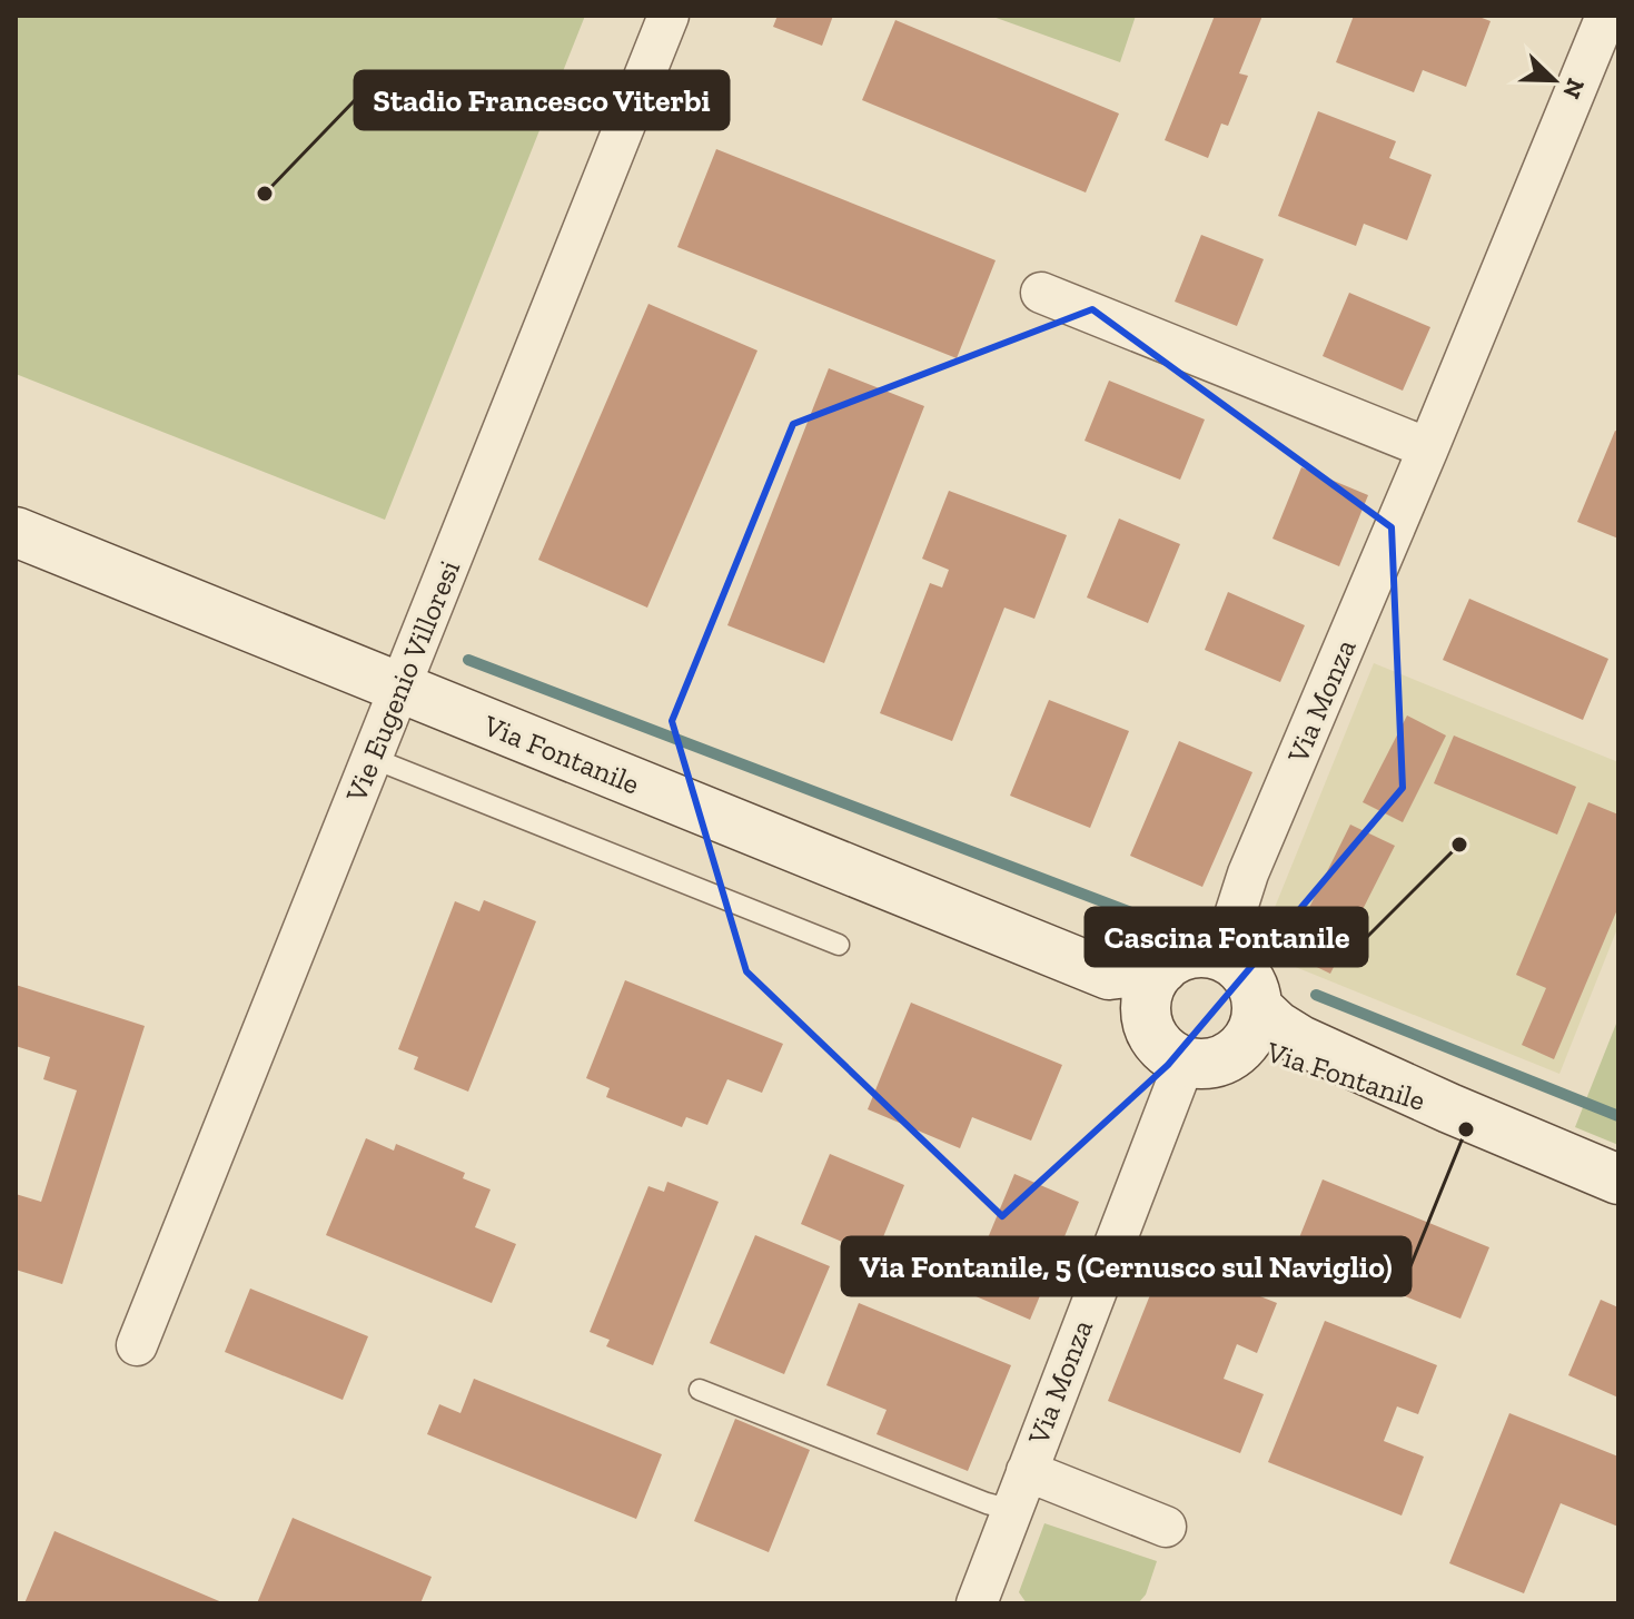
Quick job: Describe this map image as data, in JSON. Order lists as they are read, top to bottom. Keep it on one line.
{"streets":{"street":["Vie Eugenio Villoresi","Via Monza","Via Fontanile"]},"crossings":[["Vie Eugenio Villoresi","Via Fontanile"],["Via Monza","Via Fontanile"]],"places":["Stadio Francesco Viterbi","Cascina Fontanile","Via Fontanile, 5 (Cernusco sul Naviglio)"],"north":"bottom right"}
